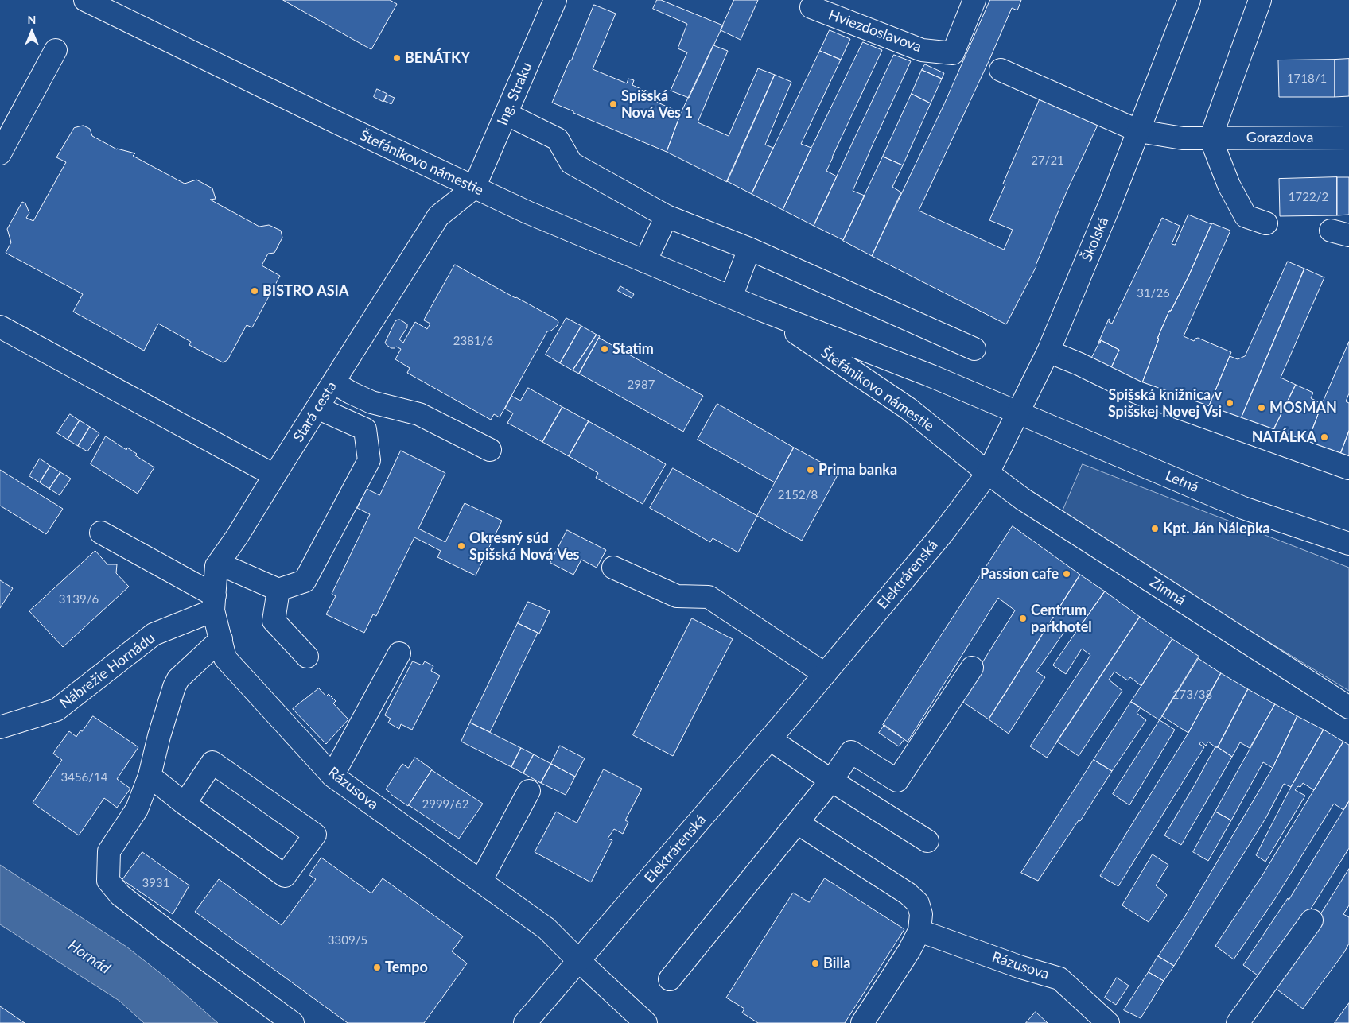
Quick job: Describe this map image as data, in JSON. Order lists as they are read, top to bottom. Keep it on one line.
{"streets":{"street":["Hviezdoslavova","Ing. Straku","Gorazdova","Štefánikovo námestie","Školská","Stará cesta","Letná","Elektrárenská","Zimná","Nábrežie Hornádu","Rázusova"]},"crossings":[["Ing. Straku","Štefánikovo námestie"],["Ing. Straku","Stará cesta"],["Gorazdova","Školská"],["Štefánikovo námestie","Školská"],["Štefánikovo námestie","Stará cesta"],["Štefánikovo námestie","Letná"],["Štefánikovo námestie","Elektrárenská"],["Štefánikovo námestie","Zimná"],["Školská","Letná"],["Školská","Elektrárenská"],["Školská","Zimná"],["Elektrárenská","Zimná"],["Elektrárenská","Rázusova"]],"water":["Hornád"],"places":["BENÁTKY","Spišská Nová Ves 1","BISTRO ASIA","Statim","Spišská knižnica v Spišskej Novej Vsi","MOSMAN","NATÁLKA","Prima banka","Kpt. Ján Nálepka","Okresný súd Spišská Nová Ves","Passion cafe","Centrum parkhotel","Billa","Tempo"],"house_numbers":["1718/1","27/21","1722/2","31/26","2381/6","2987","2152/8","3139/6","173/38","3456/14","2999/62","3931","3309/5"],"north":"top"}
